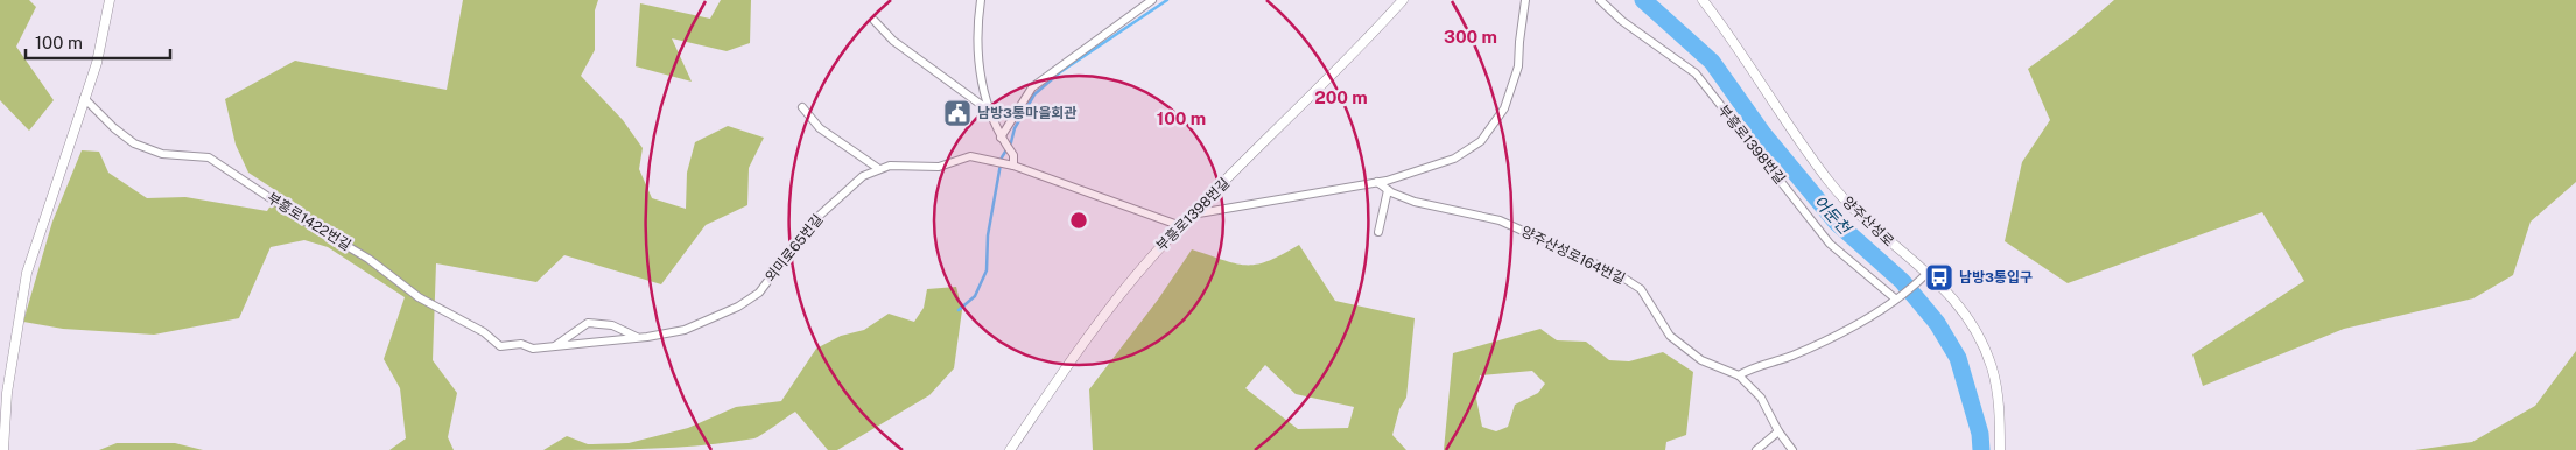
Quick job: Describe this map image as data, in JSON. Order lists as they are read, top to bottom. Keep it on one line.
{"streets":{"street":["부흥로1398번길","부흥로1422번길","양주산성로","외미로65번길","양주산성로164번길"]},"crossings":[["부흥로1398번길","외미로65번길"],["부흥로1422번길","외미로65번길"]],"water":["어둔천"],"places":{"public building":["남방3통마을회관"],"bus stop":["남방3통입구"]},"scale_bar":"100 m","rings":["300 m","200 m","100 m"]}
